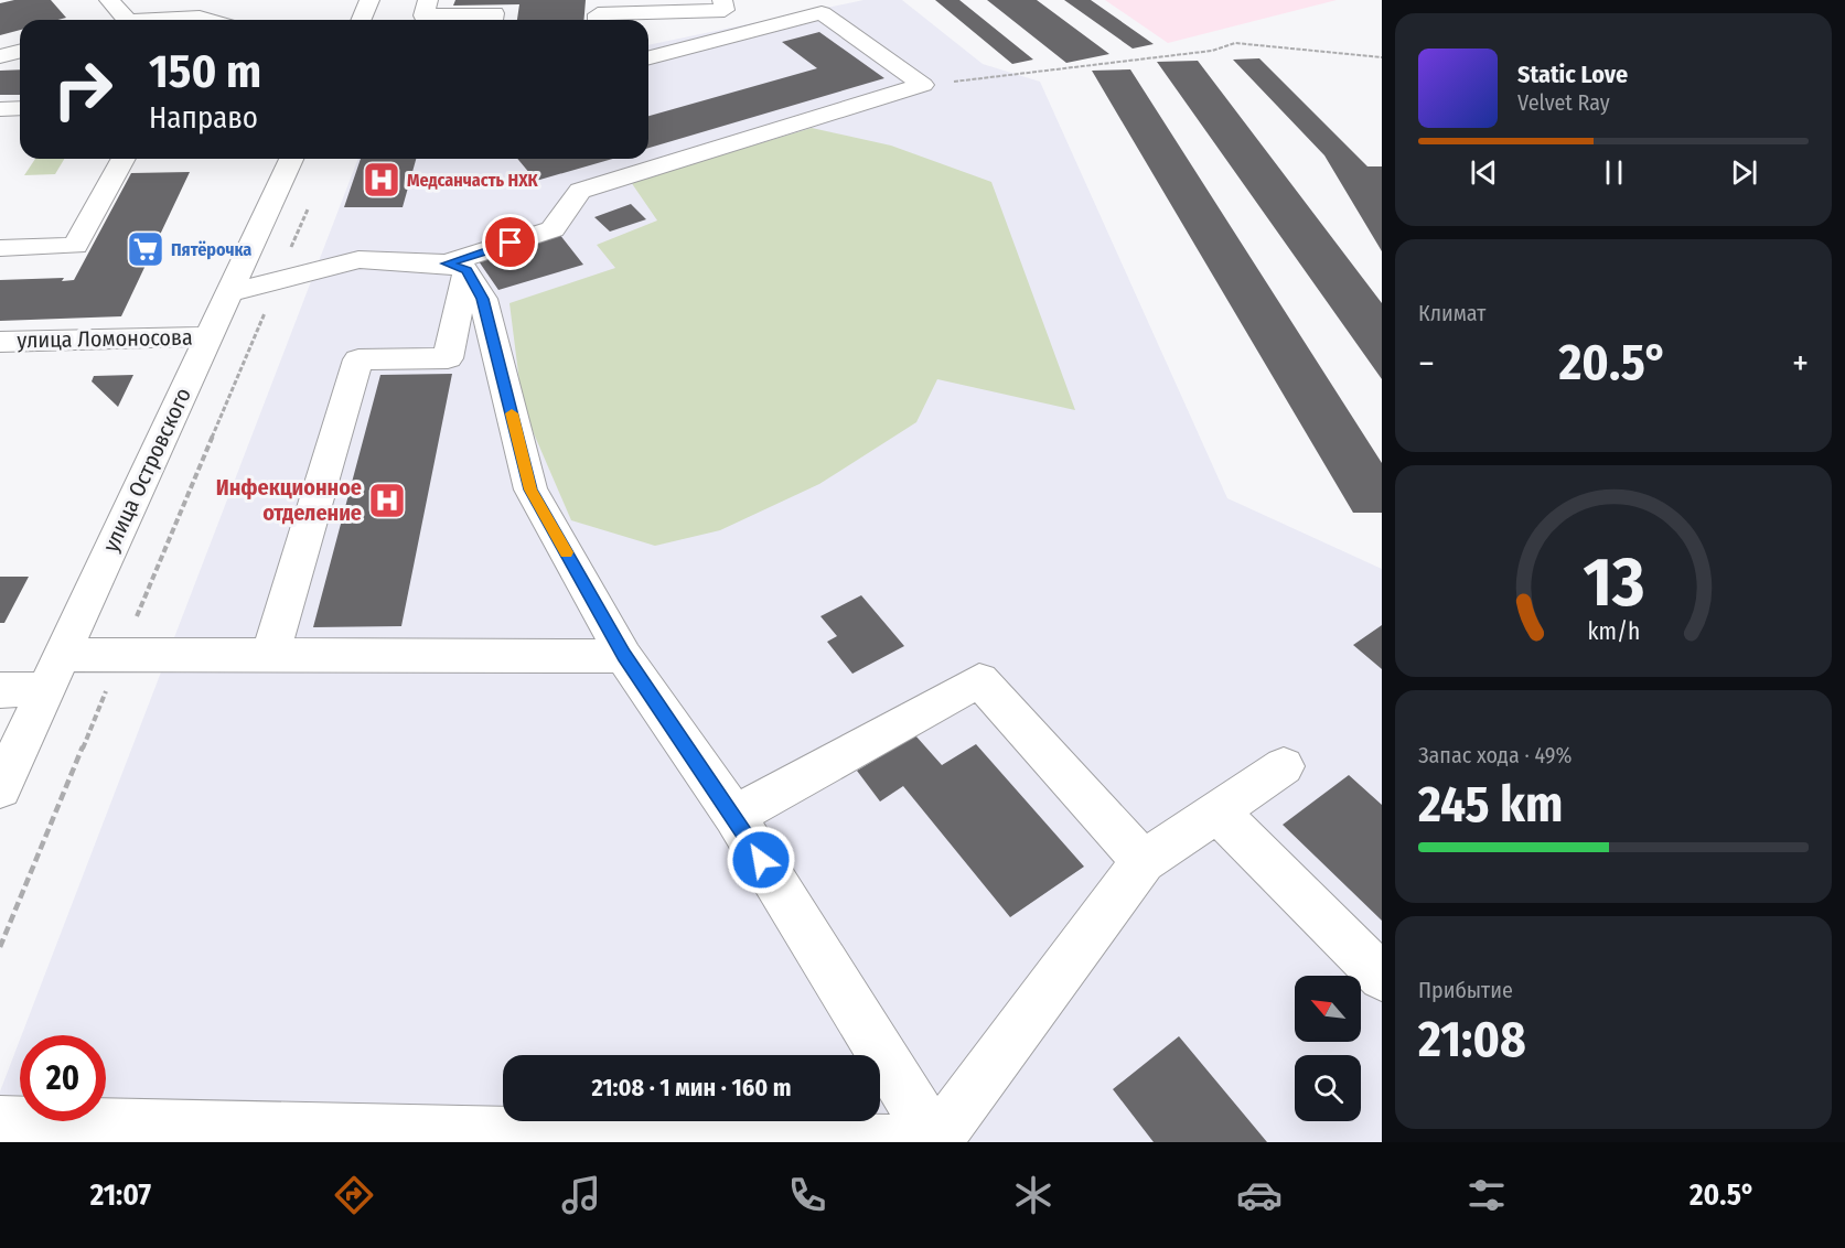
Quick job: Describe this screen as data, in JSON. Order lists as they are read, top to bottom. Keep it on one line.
{"streets":{"street":["улица Ломоносова","улица Островского"]},"crossings":[["улица Ломоносова","улица Островского"]],"places":{"hospital":["Медсанчасть НХК","Инфекционное отделение"],"supermarket":["Пятёрочка"]},"north":"top left","page":{"turn":["150 m","Направо"],"song":["Static Love","Velvet Ray"],"tile":["Климат",["Запас хода · 49%","245 km"],["Прибытие","21:08"]],"heat":["−","20.5°","+"],"limit":"20","trip":"21:08 · 1 мин · 160 m","tabs":["21:07","20.5°"],"gauge":["13","km/h"]}}
